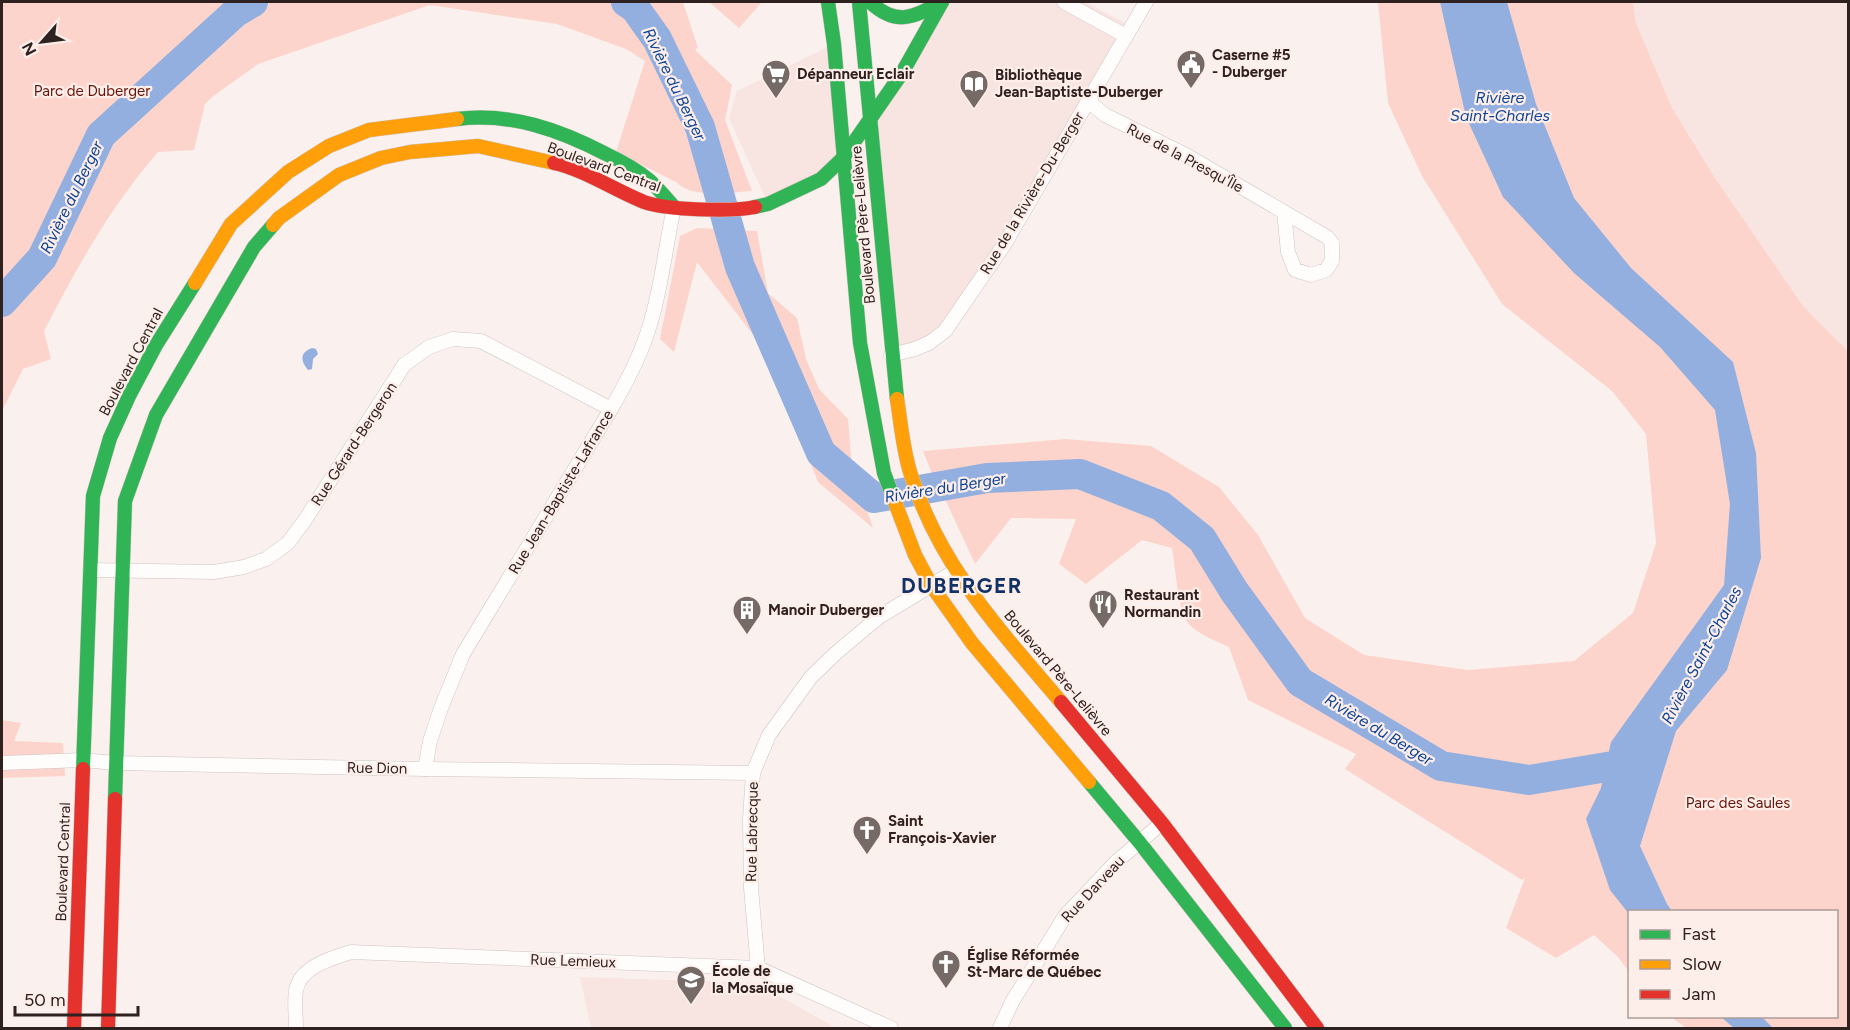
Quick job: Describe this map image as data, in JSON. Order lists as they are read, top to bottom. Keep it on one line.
{"streets":{"street":["Rue de la Presqu'Île","Boulevard Central","Rue de la Rivière-Du-Berger","Boulevard Père-Lelièvre","Rue Gérard-Bergeron","Rue Jean-Baptiste-Lafrance","Rue Dion","Rue Labrecque","Rue Darveau","Rue Lemieux"]},"crossings":[["Rue de la Presqu'Île","Rue de la Rivière-Du-Berger"],["Boulevard Central","Boulevard Père-Lelièvre"],["Boulevard Central","Rue Gérard-Bergeron"],["Boulevard Central","Rue Jean-Baptiste-Lafrance"],["Boulevard Central","Rue Dion"],["Rue de la Rivière-Du-Berger","Boulevard Père-Lelièvre"],["Boulevard Père-Lelièvre","Rue Labrecque"],["Boulevard Père-Lelièvre","Rue Darveau"],["Rue Gérard-Bergeron","Rue Jean-Baptiste-Lafrance"],["Rue Jean-Baptiste-Lafrance","Rue Dion"],["Rue Dion","Rue Labrecque"],["Rue Labrecque","Rue Lemieux"]],"districts":["DUBERGER"],"water":["Rivière du Berger","Rivière Saint-Charles"],"parks":["Parc de Duberger","Parc des Saules"],"places":{"public building":["Caserne #5 - Duberger"],"supermarket":["Dépanneur Eclair"],"library":["Bibliothèque Jean-Baptiste-Duberger"],"restaurant":["Restaurant Normandin"],"building":["Manoir Duberger"],"church":["Saint François-Xavier","Église Réformée St-Marc de Québec"],"school or university":["École de la Mosaïque"]},"legend":["Fast","Slow","Jam"],"scale_bar":"50 m","north":"bottom left"}
